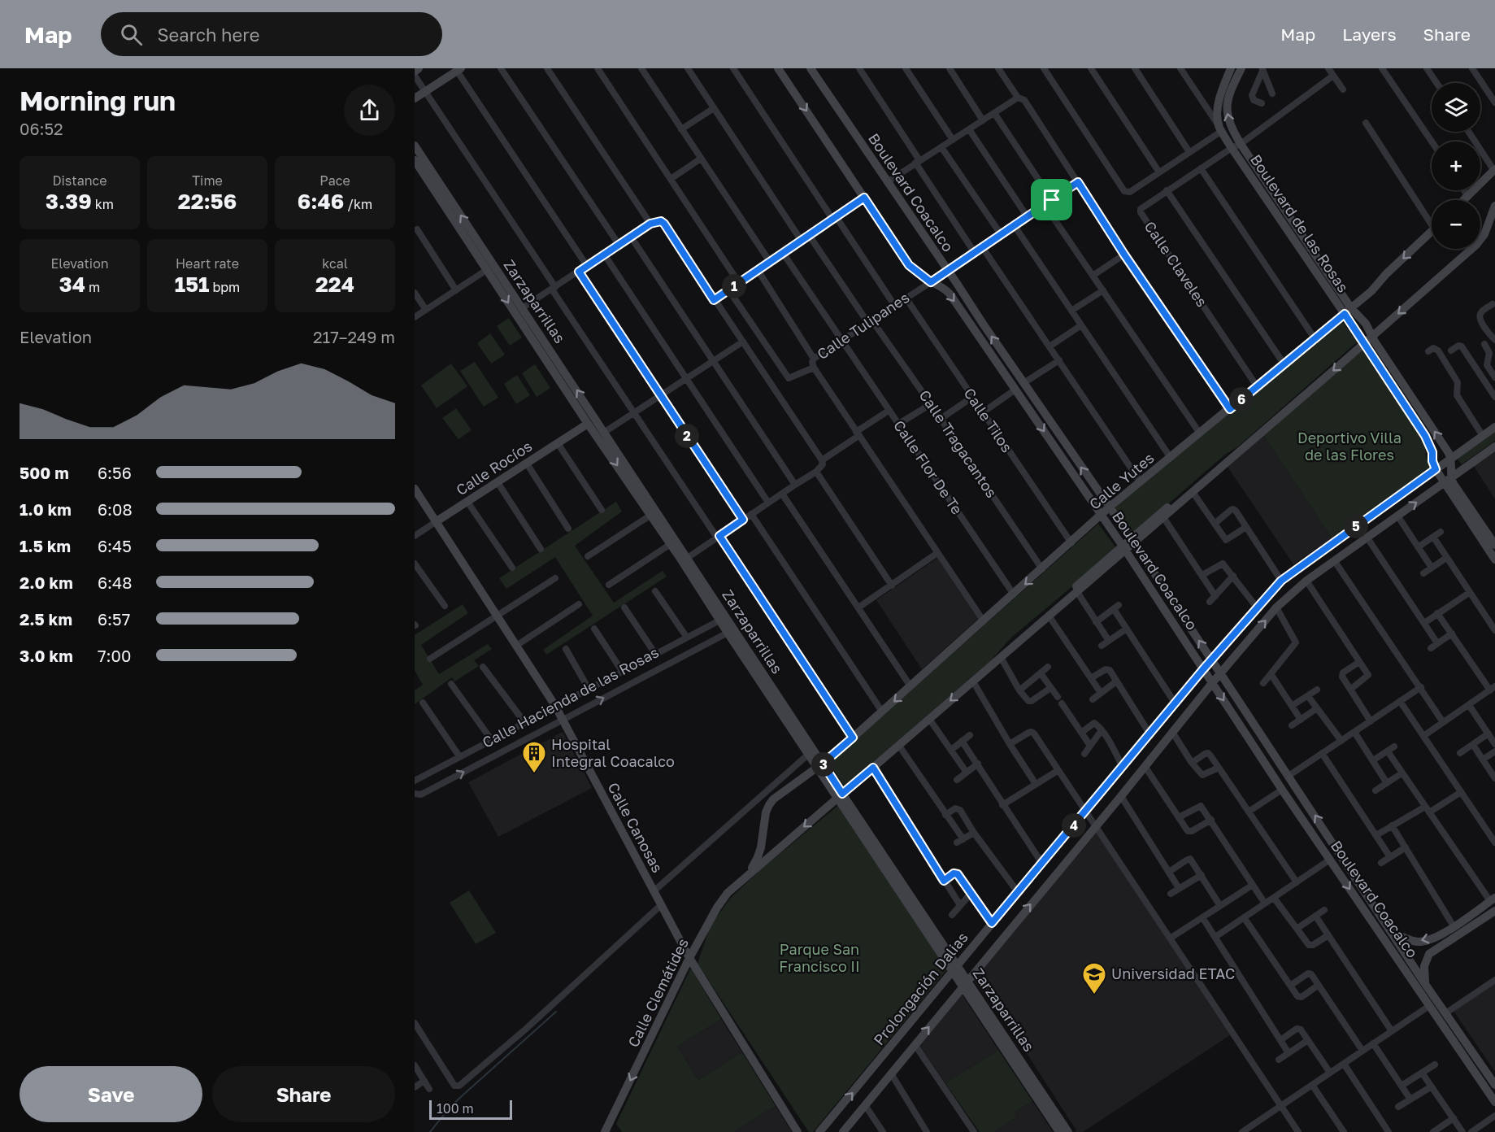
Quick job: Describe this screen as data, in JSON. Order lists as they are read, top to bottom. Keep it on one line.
{"streets":{"main road":["Boulevard Coacalco","Boulevard de las Rosas","Zarzaparrillas","Calle Rocíos","Calle Yutes","Calle Canosas","Prolongación Dalias","Calle Clemátides"],"street":["Calle Claveles","Calle Tulipanes","Calle Tilos","Calle Tragacantos","Calle Flor De Te","Calle Hacienda de las Rosas"]},"crossings":[["Boulevard Coacalco","Calle Tulipanes"],["Boulevard Coacalco","Calle Yutes"],["Boulevard Coacalco","Prolongación Dalias"],["Boulevard de las Rosas","Calle Claveles"],["Boulevard de las Rosas","Calle Yutes"],["Boulevard de las Rosas","Prolongación Dalias"],["Calle Claveles","Calle Yutes"],["Zarzaparrillas","Calle Rocíos"],["Zarzaparrillas","Calle Yutes"],["Zarzaparrillas","Calle Hacienda de las Rosas"],["Zarzaparrillas","Prolongación Dalias"],["Zarzaparrillas","Calle Clemátides"],["Calle Tulipanes","Calle Tilos"],["Calle Tulipanes","Calle Tragacantos"],["Calle Tulipanes","Calle Flor De Te"],["Calle Tulipanes","Calle Yutes"],["Calle Tilos","Calle Yutes"],["Calle Tragacantos","Calle Yutes"],["Calle Flor De Te","Calle Yutes"],["Calle Rocíos","Calle Canosas"],["Calle Yutes","Calle Clemátides"],["Calle Hacienda de las Rosas","Calle Canosas"],["Calle Canosas","Calle Clemátides"]],"parks":["Deportivo Villa de las Flores","Parque San Francisco II"],"places":{"building":["Hospital Integral Coacalco"],"school or university":["Universidad ETAC"]},"scale_bar":"100 m","page":{"header":"Map","search":"Search here","nav":["Map","Layers","Share"],"heading":["Morning run","06:52"],"map_buttons":["+","−"],"stats":[["Distance","3.39 km"],["Time","22:56"],["Pace","6:46 /km"],["Elevation","34 m"],["Heart rate","151 bpm"],["kcal","224"]],"pins":["1","6","2","5","3","4"],"chart":["Elevation","217–249 m"],"list":[{"name":"500 m","note":"6:56"},{"name":"1.0 km","note":"6:08"},{"name":"1.5 km","note":"6:45"},{"name":"2.0 km","note":"6:48"},{"name":"2.5 km","note":"6:57"},{"name":"3.0 km","note":"7:00"}],"buttons":["Save","Share"],"scale":"100 m"}}
